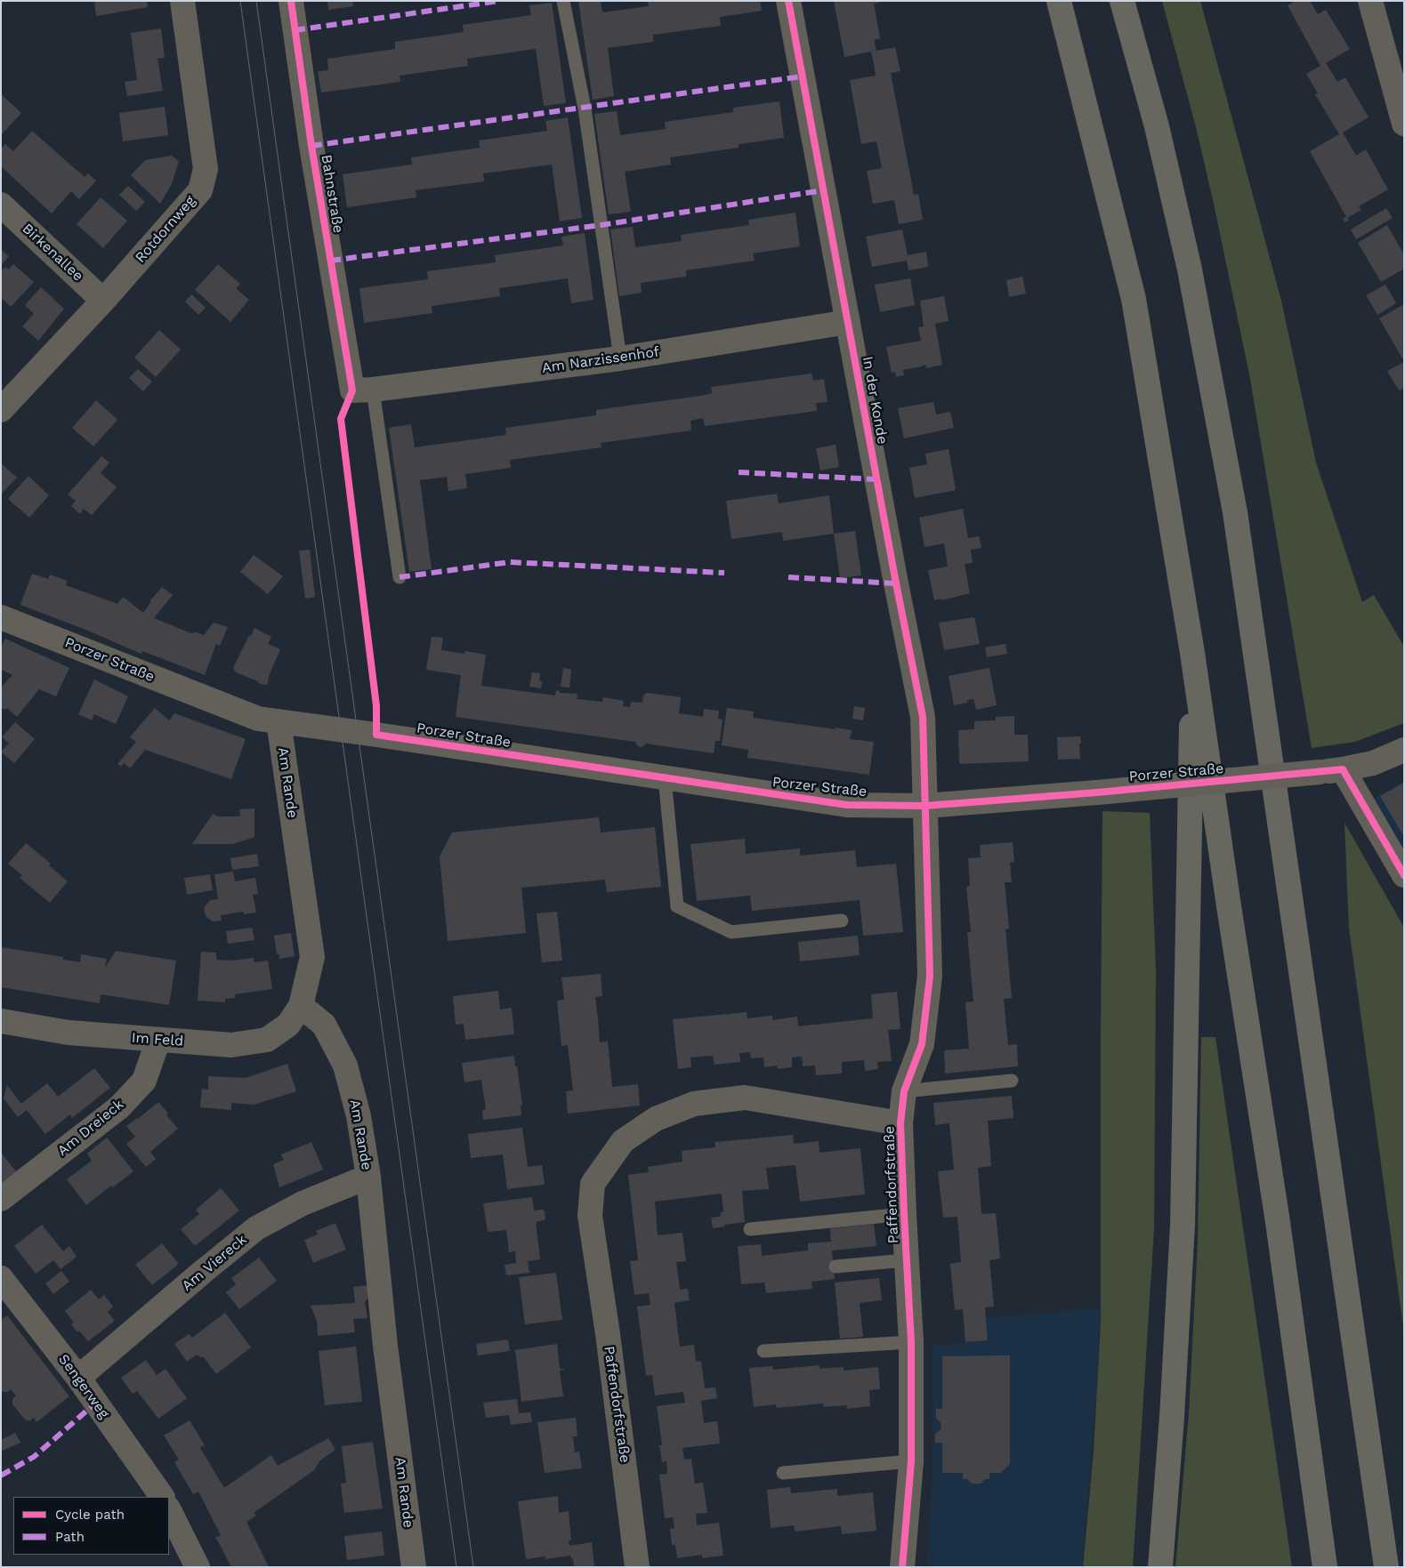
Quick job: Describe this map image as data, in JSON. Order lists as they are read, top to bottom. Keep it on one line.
{"streets":{"street":["Bahnstraße","Rotdornweg","Birkenallee","Am Narzissenhof","In der Konde","Porzer Straße","Am Rande","Im Feld","Am Dreieck","Paffendorfstraße","Am Viereck","Sengerweg"]},"crossings":[["Bahnstraße","Am Narzissenhof"],["Rotdornweg","Birkenallee"],["Am Narzissenhof","In der Konde"],["In der Konde","Porzer Straße"],["In der Konde","Paffendorfstraße"],["Porzer Straße","Am Rande"],["Porzer Straße","Paffendorfstraße"],["Am Rande","Im Feld"],["Am Rande","Am Viereck"],["Im Feld","Am Dreieck"],["Am Viereck","Sengerweg"]],"legend":["Cycle path","Path"]}
